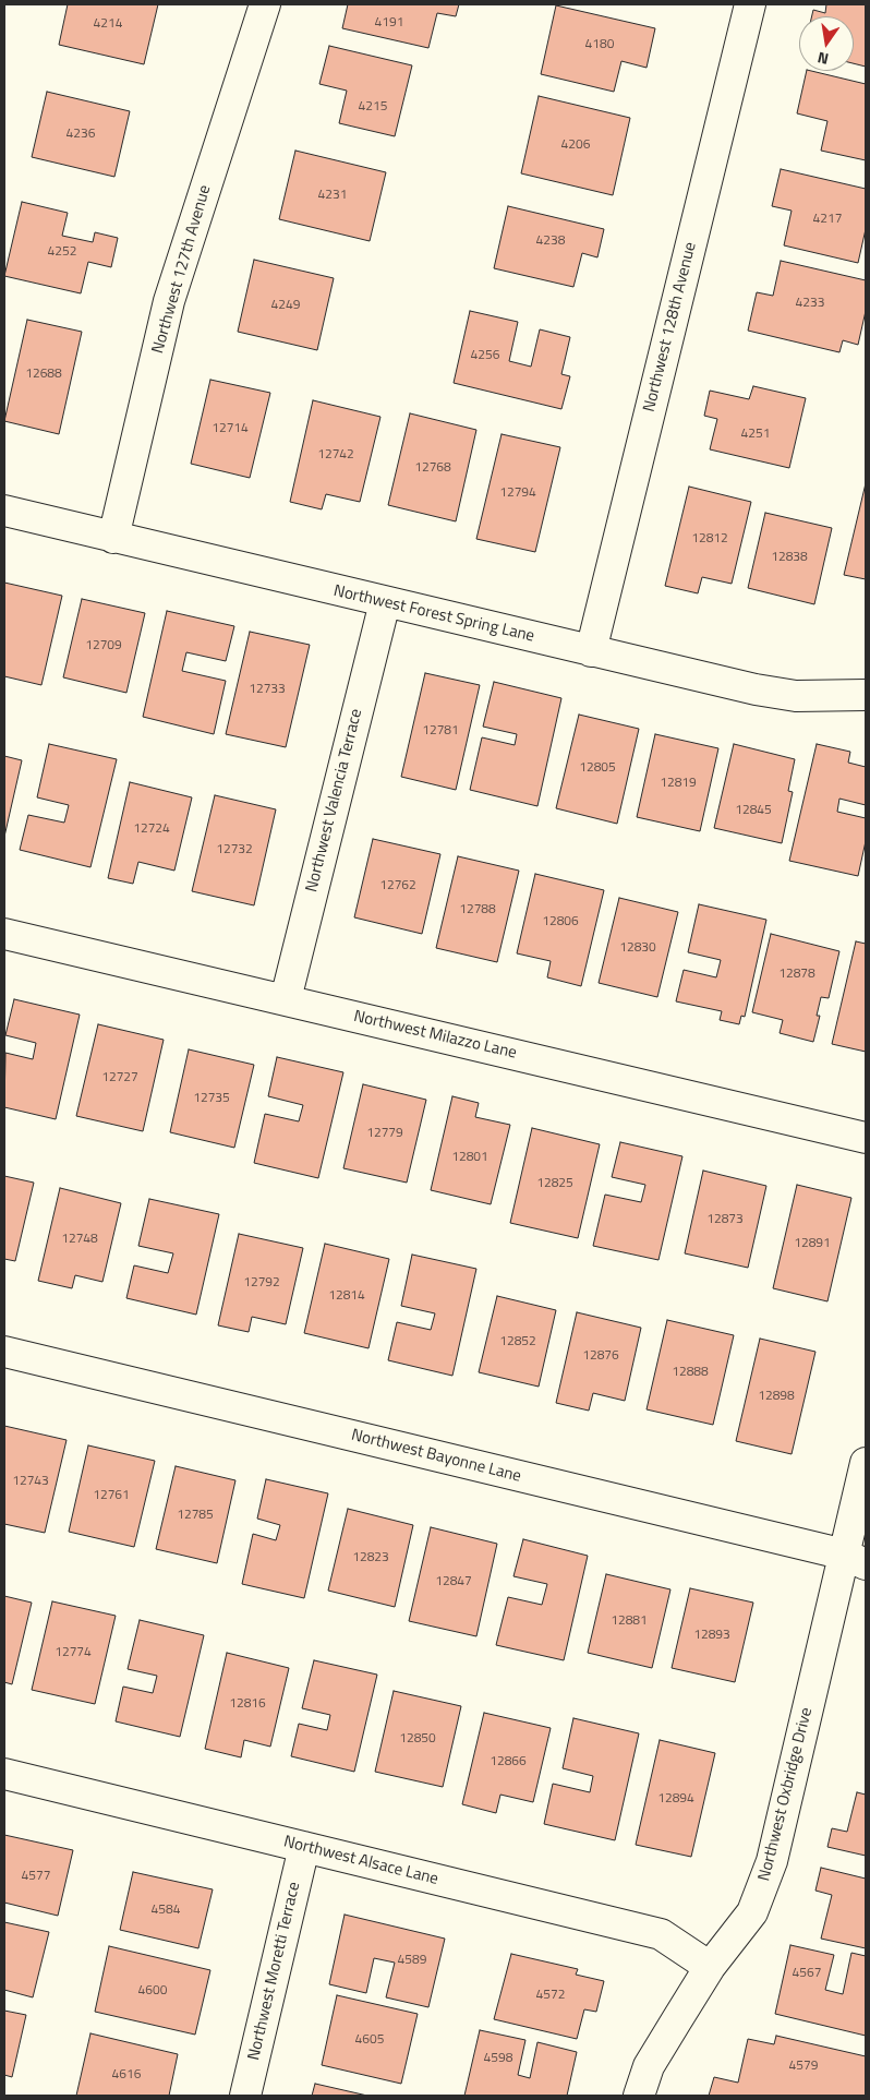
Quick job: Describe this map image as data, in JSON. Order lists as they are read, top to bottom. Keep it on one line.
{"streets":{"street":["Northwest 127th Avenue","Northwest 128th Avenue","Northwest Forest Spring Lane","Northwest Valencia Terrace","Northwest Milazzo Lane","Northwest Bayonne Lane","Northwest Oxbridge Drive","Northwest Alsace Lane","Northwest Moretti Terrace"]},"crossings":[["Northwest 127th Avenue","Northwest Forest Spring Lane"],["Northwest 128th Avenue","Northwest Forest Spring Lane"],["Northwest Forest Spring Lane","Northwest Valencia Terrace"],["Northwest Valencia Terrace","Northwest Milazzo Lane"],["Northwest Bayonne Lane","Northwest Oxbridge Drive"],["Northwest Oxbridge Drive","Northwest Alsace Lane"],["Northwest Alsace Lane","Northwest Moretti Terrace"]],"house_numbers":["4191","4214","4180","4215","4236","4206","4231","4217","4238","4252","4233","4249","4256","12688","12714","4251","12742","12768","12794","12812","12838","12709","12733","12781","12805","12819","12845","12724","12732","12762","12788","12806","12830","12878","12727","12735","12779","12801","12825","12873","12748","12891","12792","12814","12852","12876","12888","12898","12743","12761","12785","12823","12847","12881","12893","12774","12816","12850","12866","12894","4577","4584","4589","4567","4600","4572","4605","4598","4579","4616"],"north":"bottom"}
